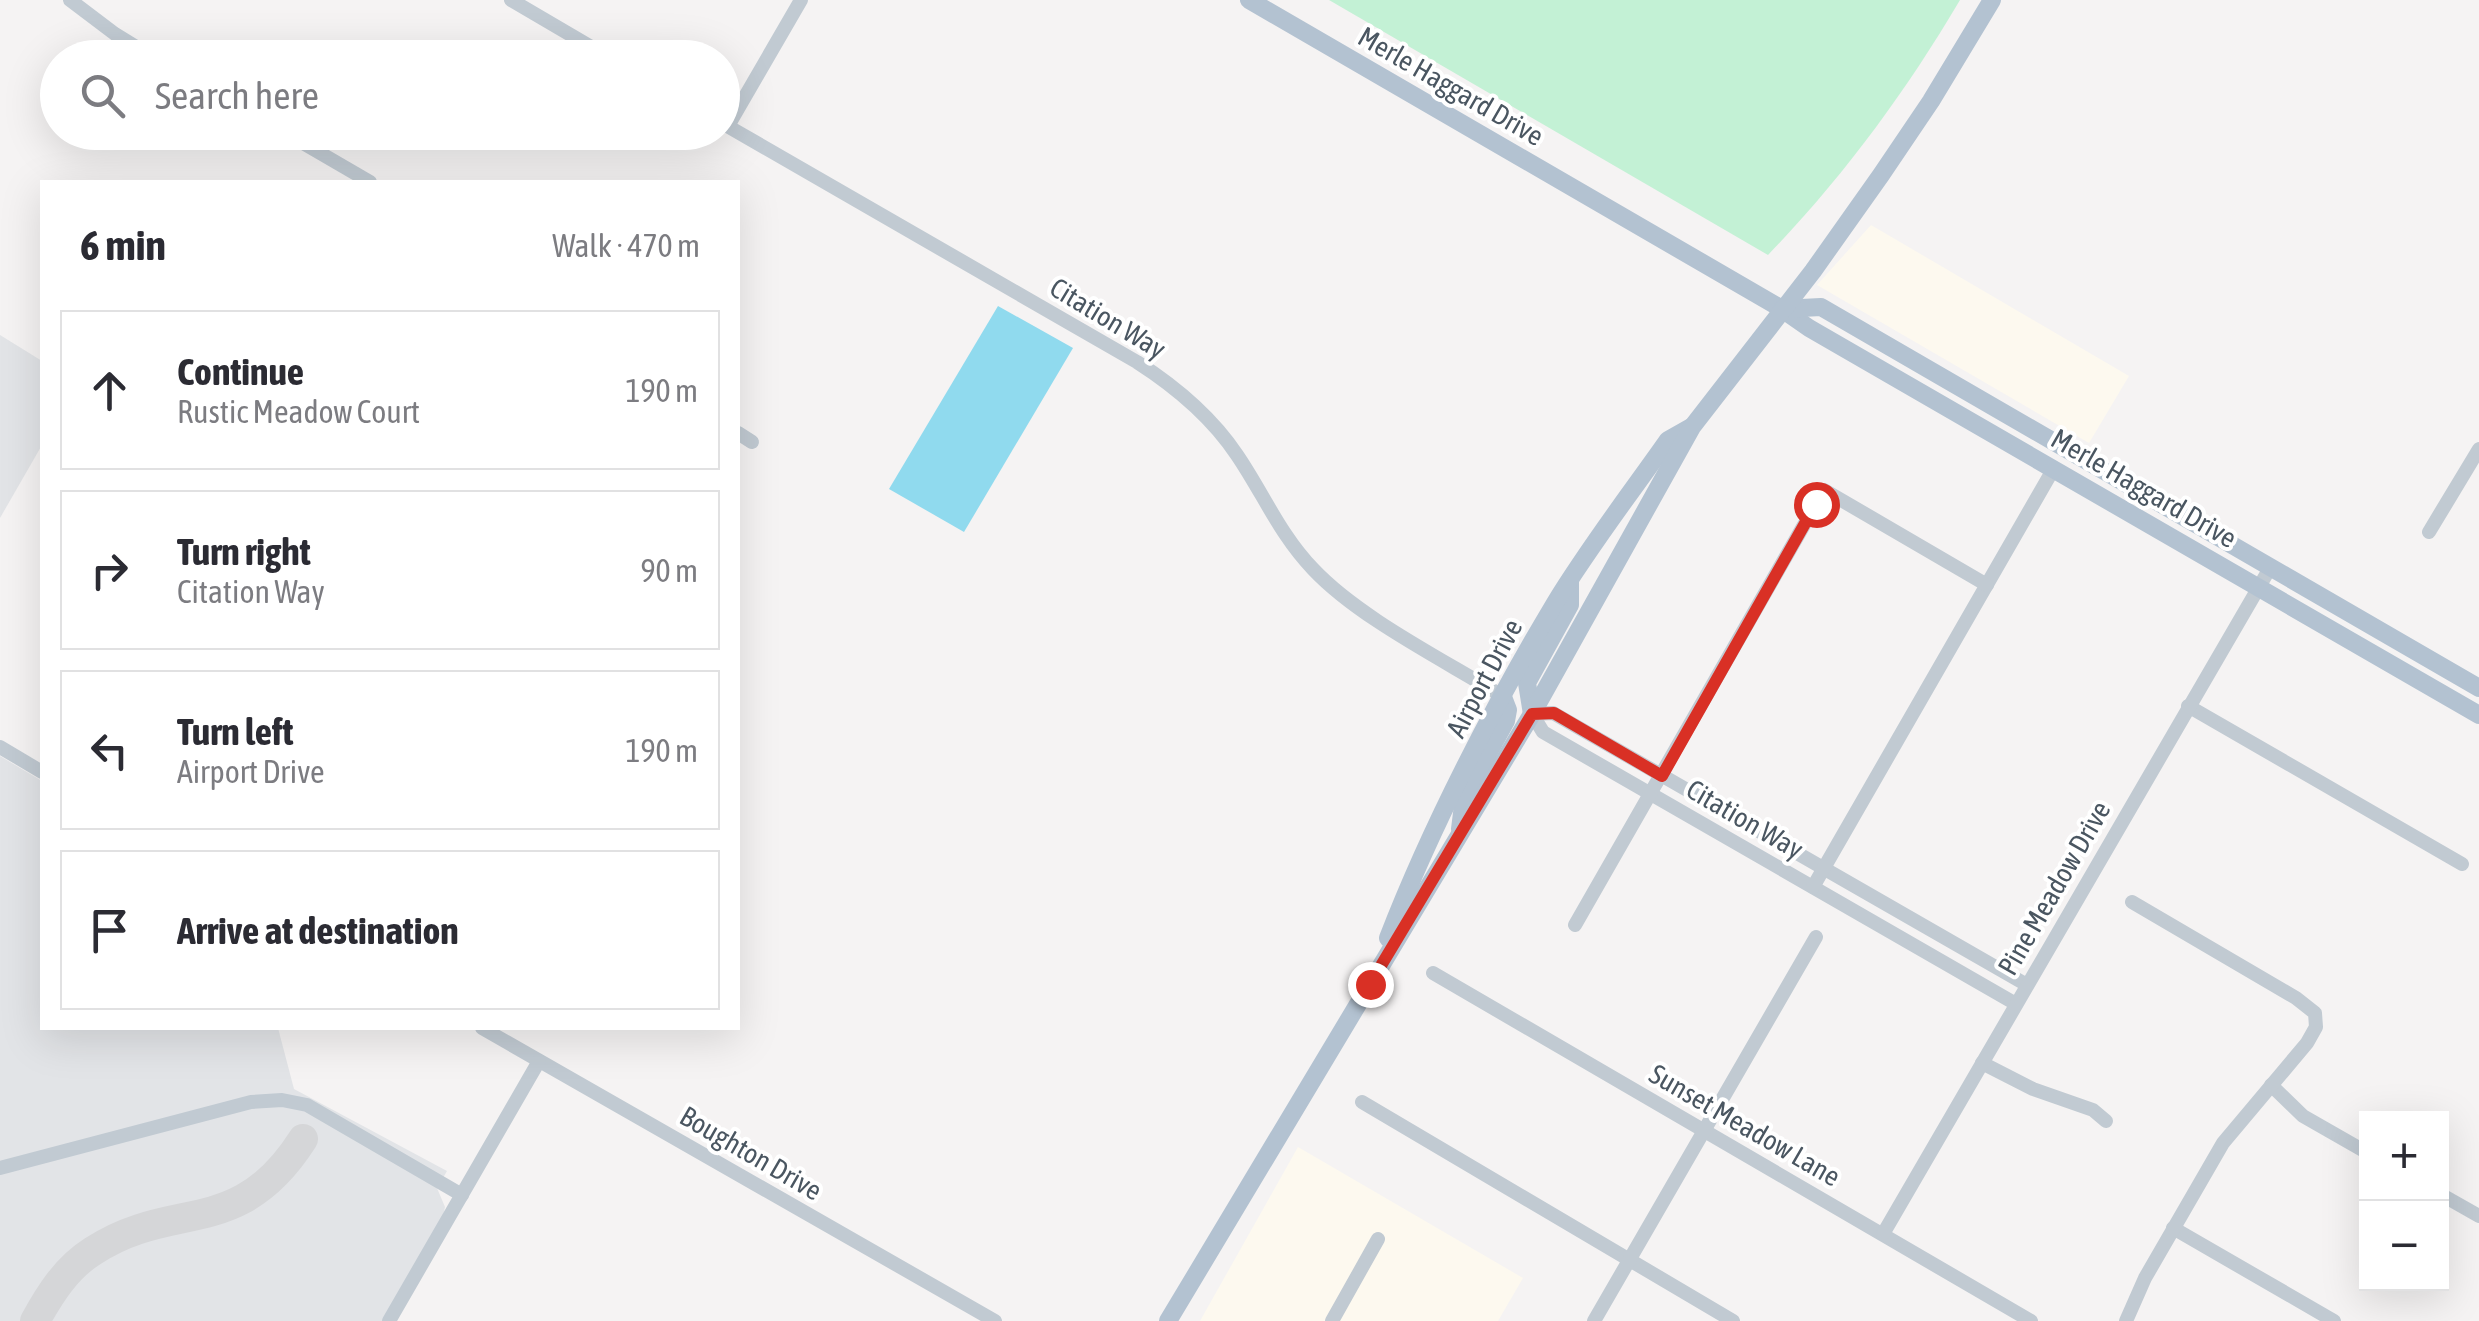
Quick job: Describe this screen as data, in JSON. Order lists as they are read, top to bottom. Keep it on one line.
{"streets":{"main road":["Merle Haggard Drive","Airport Drive"],"street":["Citation Way","Pine Meadow Drive","Sunset Meadow Lane","Boughton Drive"]},"crossings":[["Merle Haggard Drive","Airport Drive"],["Merle Haggard Drive","Pine Meadow Drive"],["Citation Way","Airport Drive"],["Citation Way","Pine Meadow Drive"],["Pine Meadow Drive","Sunset Meadow Lane"]],"page":{"search":"Search here","heading":["6 min","Walk · 470 m"],"list":[["Continue","Rustic Meadow Court","190 m"],["Turn right","Citation Way","90 m"],["Turn left","Airport Drive","190 m"],"Arrive at destination"],"map_buttons":["+","−"]}}
